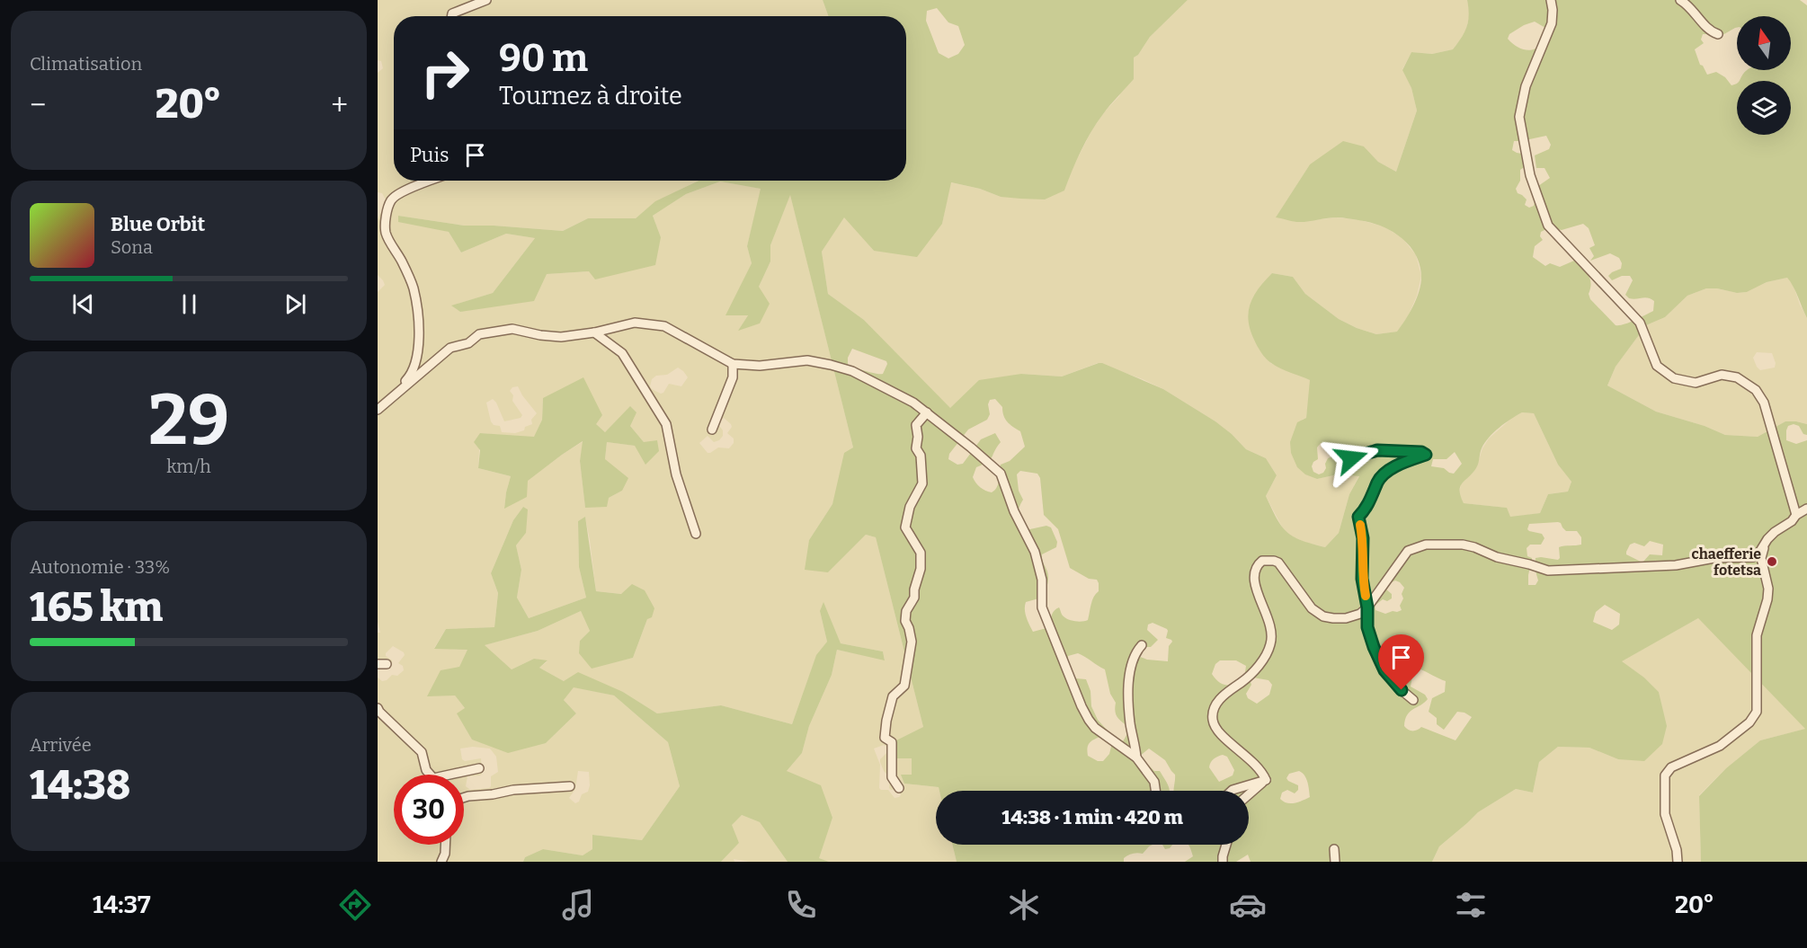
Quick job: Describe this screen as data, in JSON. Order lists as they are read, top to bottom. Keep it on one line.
{"places":["chaefferie fotetsa"],"north":"top","page":{"tile":["Climatisation",["29","km/h"],["Autonomie · 33%","165 km"],["Arrivée","14:38"]],"turn":["90 m","Tournez à droite"],"heat":["−","20°","+"],"then":"Puis","song":["Blue Orbit","Sona"],"limit":"30","trip":"14:38 · 1 min · 420 m","tabs":["14:37","20°"]}}
